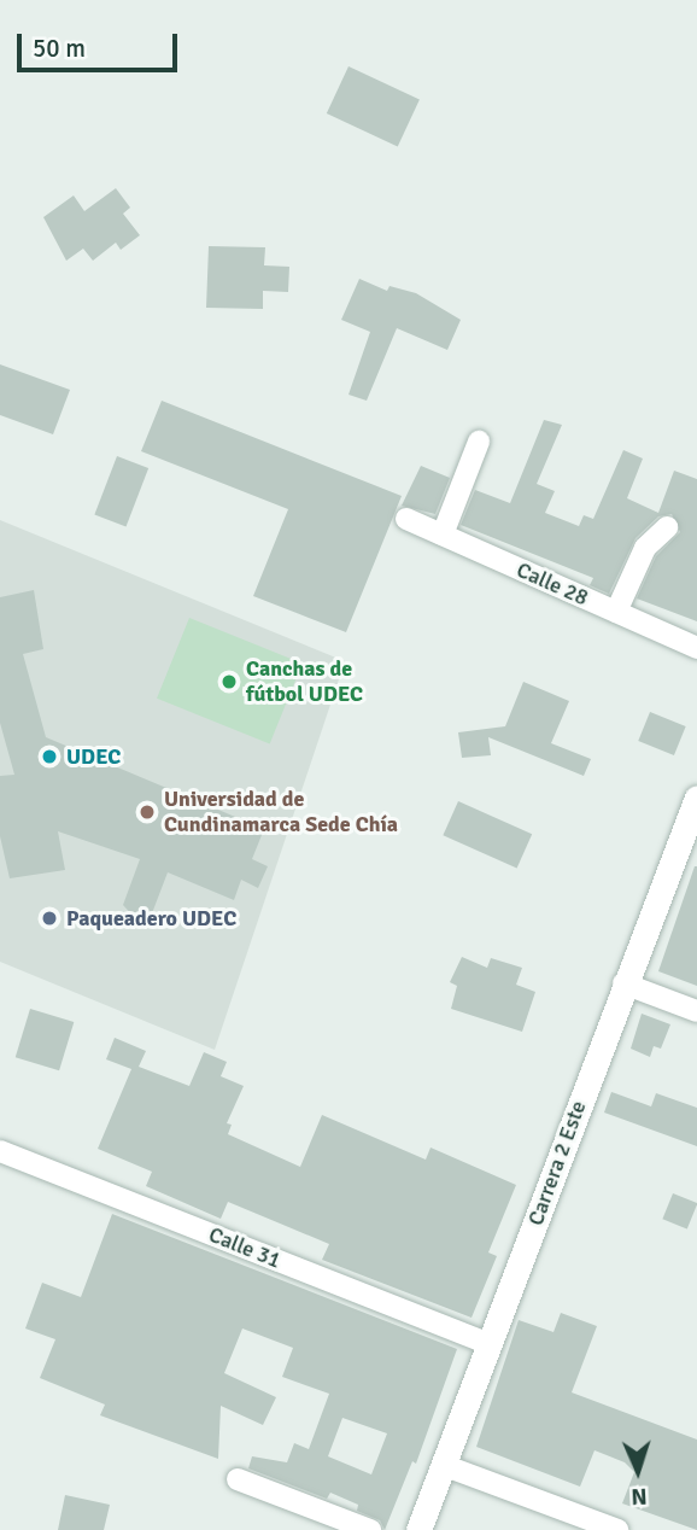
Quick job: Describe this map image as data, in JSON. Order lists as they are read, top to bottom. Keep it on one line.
{"streets":{"street":["Calle 28","Carrera 2 Este","Calle 31"]},"crossings":[["Carrera 2 Este","Calle 31"]],"places":["Canchas de fútbol UDEC","UDEC","Universidad de Cundinamarca Sede Chía","Paqueadero UDEC"],"scale_bar":"50 m","north":"bottom"}
